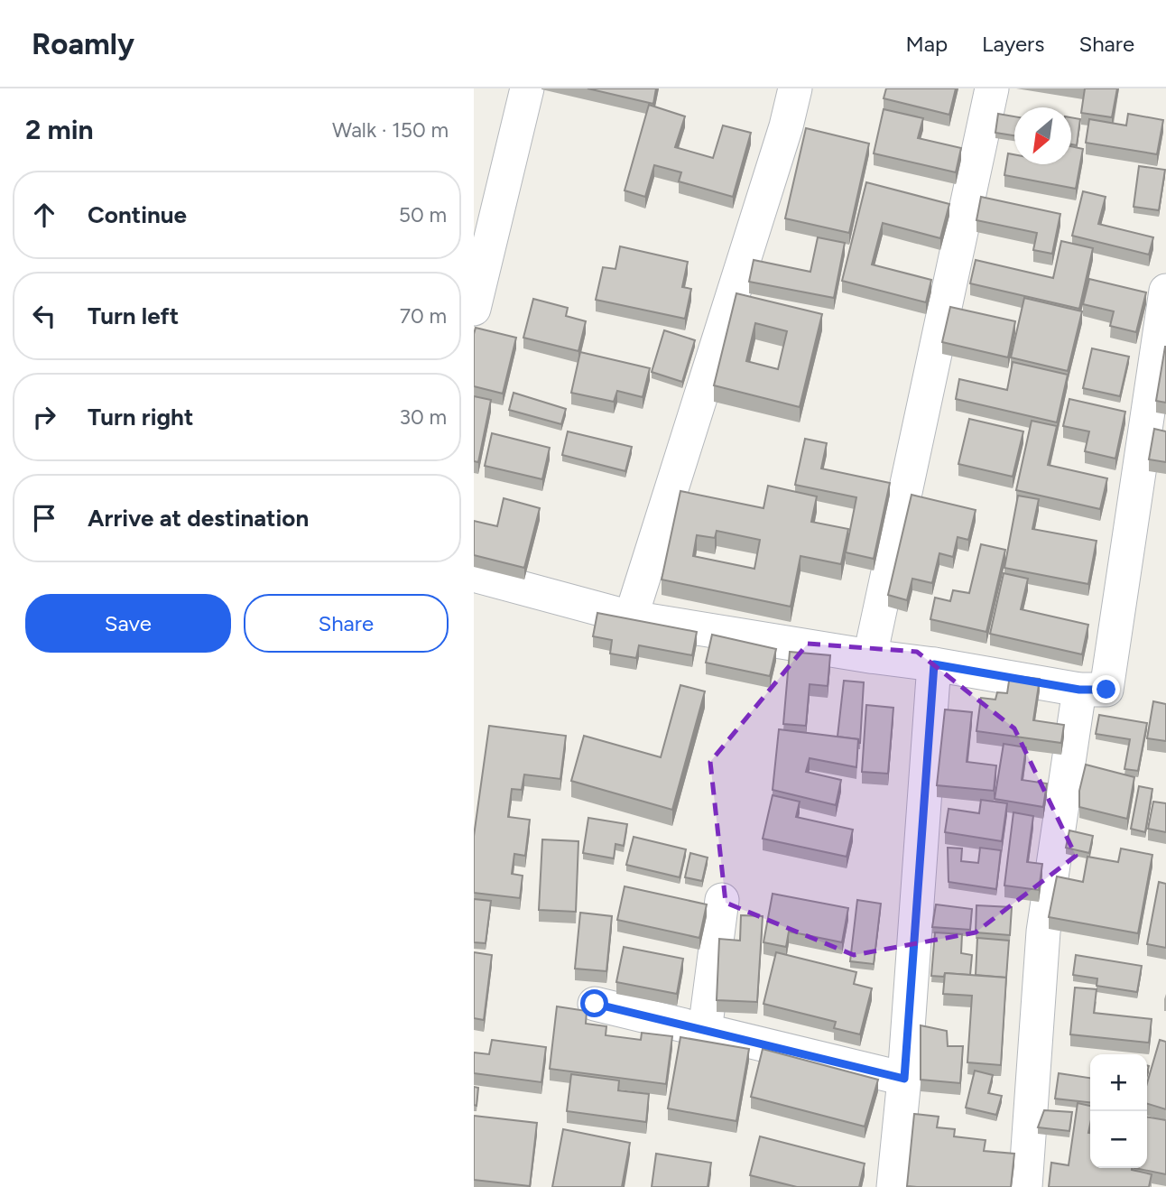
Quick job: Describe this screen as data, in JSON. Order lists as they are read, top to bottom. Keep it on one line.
{"north":"bottom left","page":{"header":"Roamly","nav":["Map","Layers","Share"],"heading":["2 min","Walk · 150 m"],"list":[["Continue","50 m"],["Turn left","70 m"],["Turn right","30 m"],"Arrive at destination"],"buttons":["Save","Share"],"map_buttons":["+","−"]}}
